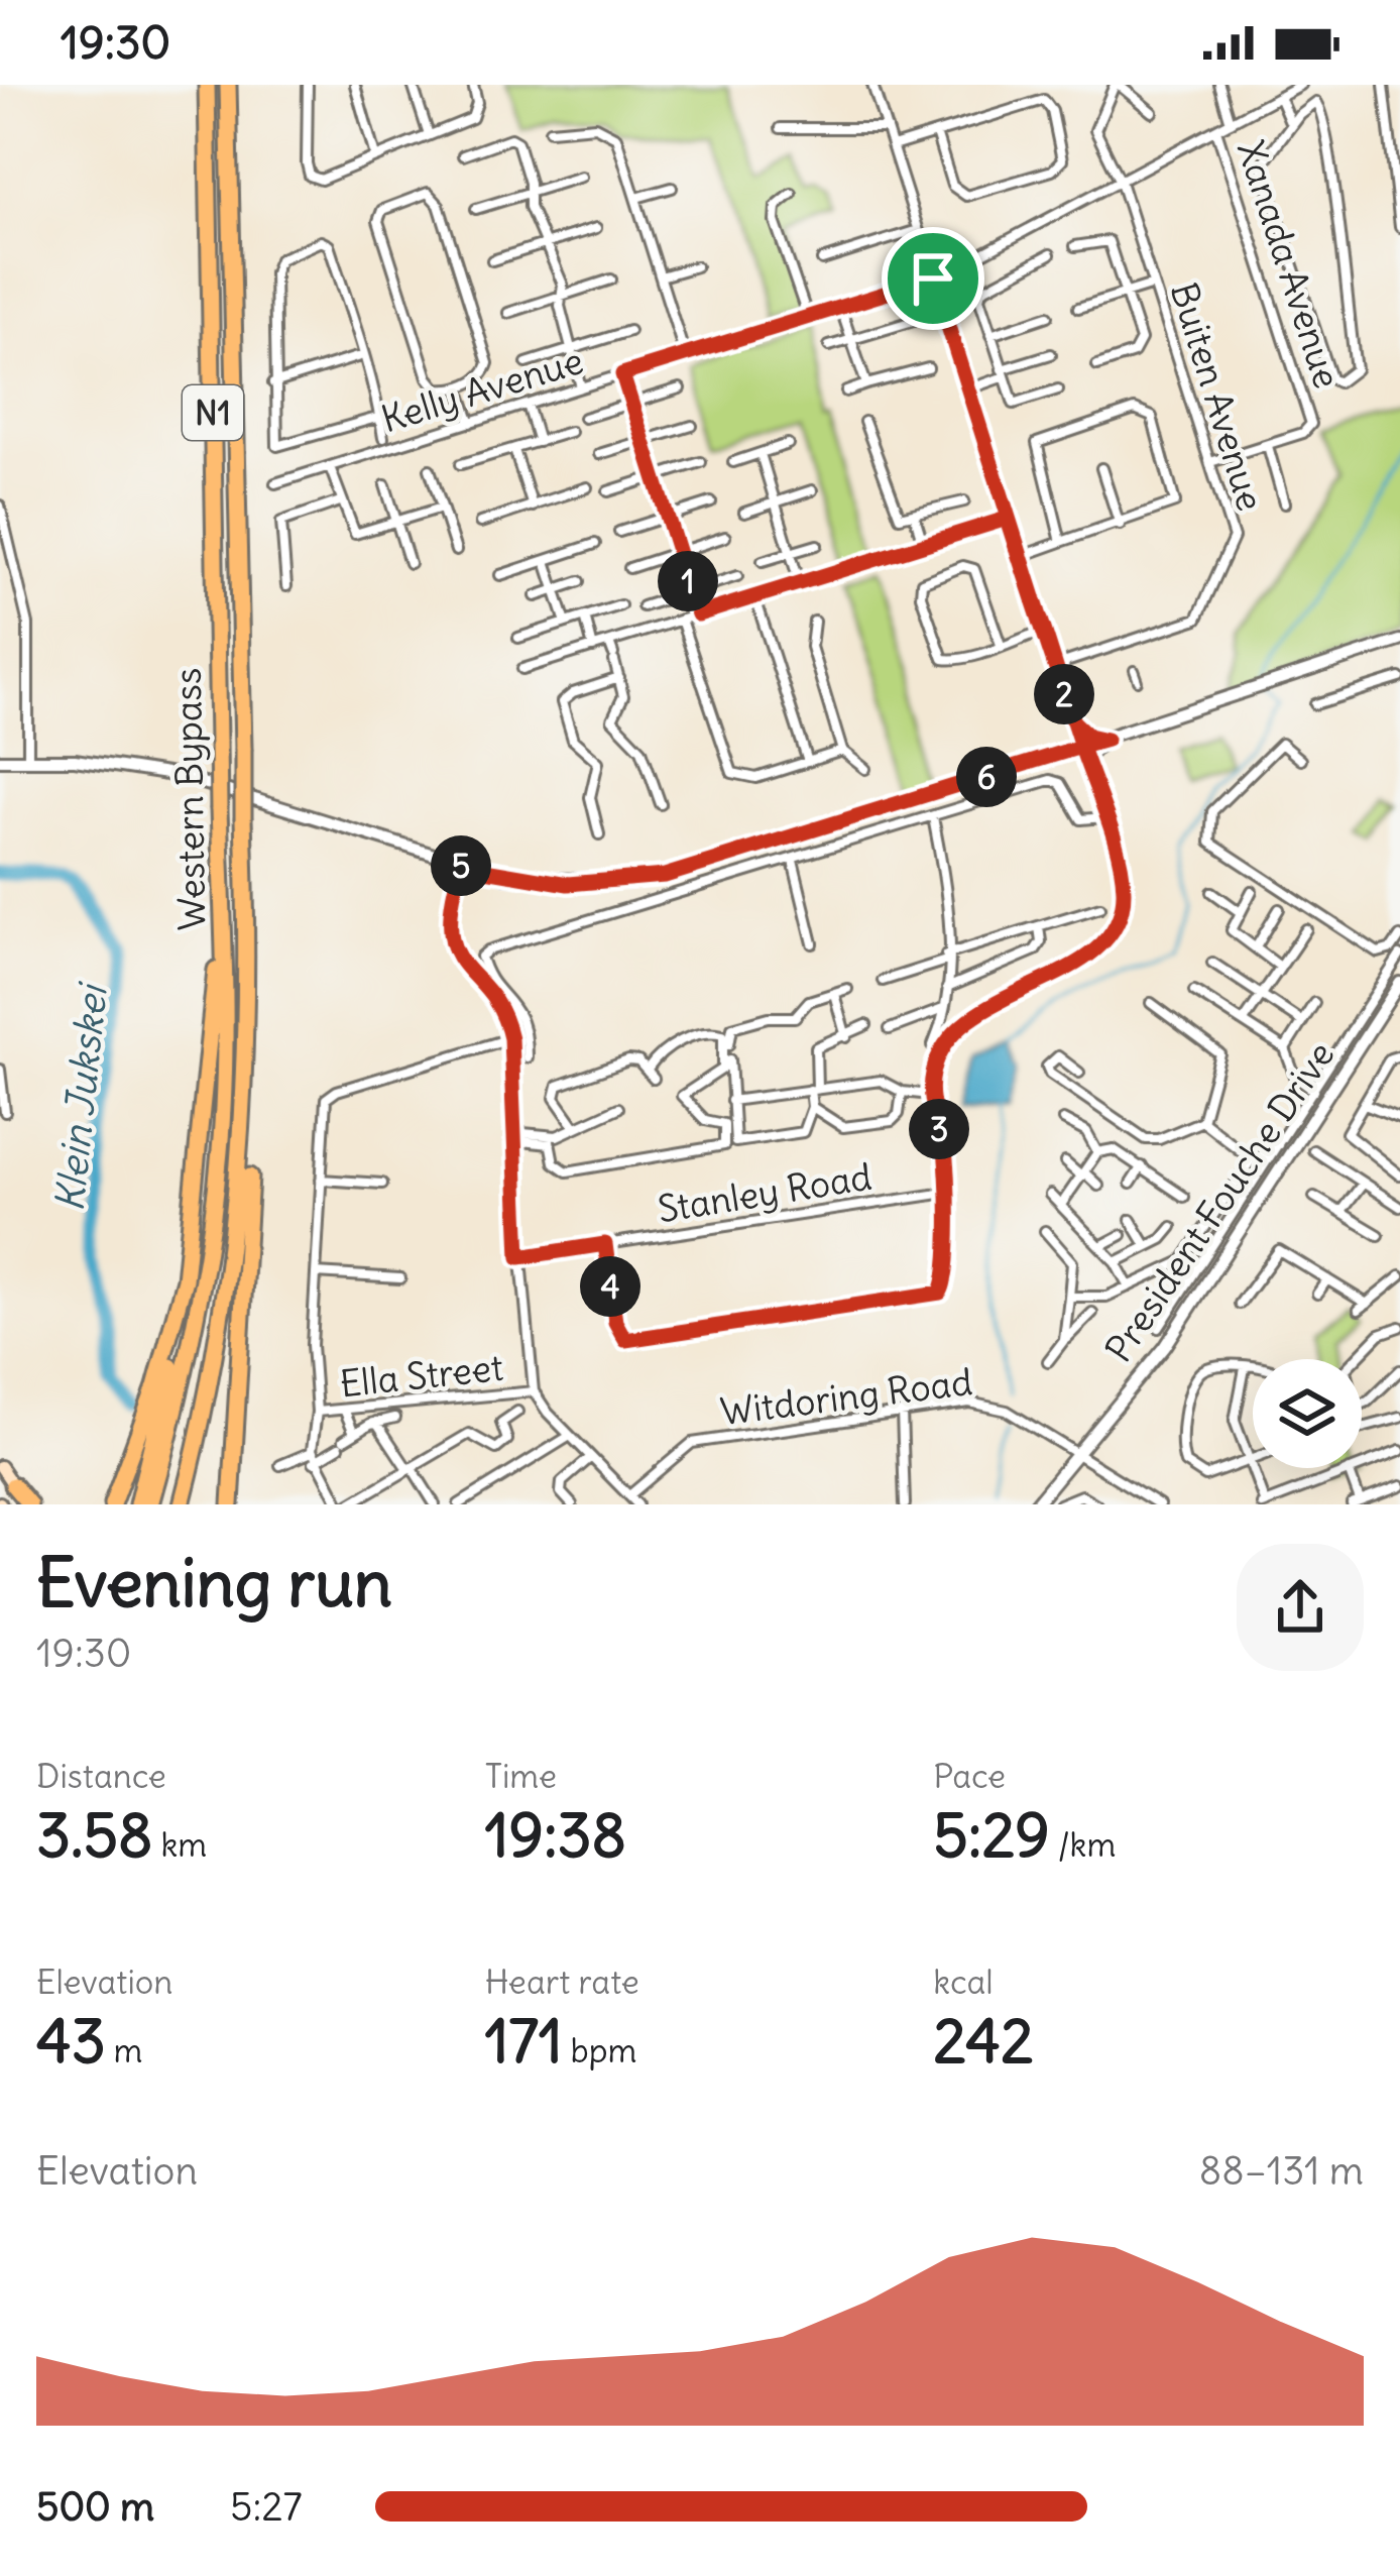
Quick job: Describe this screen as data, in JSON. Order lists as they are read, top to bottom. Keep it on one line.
{"streets":{"highway":["N1","Western Bypass"],"street":["Xanada Avenue","Kelly Avenue","Buiten Avenue","Stanley Road","President Fouche Drive","Ella Street","Witdoring Road"]},"crossings":[["Xanada Avenue","Kelly Avenue"],["Kelly Avenue","Buiten Avenue"],["President Fouche Drive","Witdoring Road"]],"water":["Klein Jukskei"],"page":{"status":"19:30","pins":["1","2","6","5","3","4"],"heading":["Evening run","19:30"],"stats":[["Distance","3.58 km"],["Time","19:38"],["Pace","5:29 /km"],["Elevation","43 m"],["Heart rate","171 bpm"],["kcal","242"]],"chart":["Elevation","88–131 m"],"list":[{"name":"500 m","note":"5:27"}]}}
